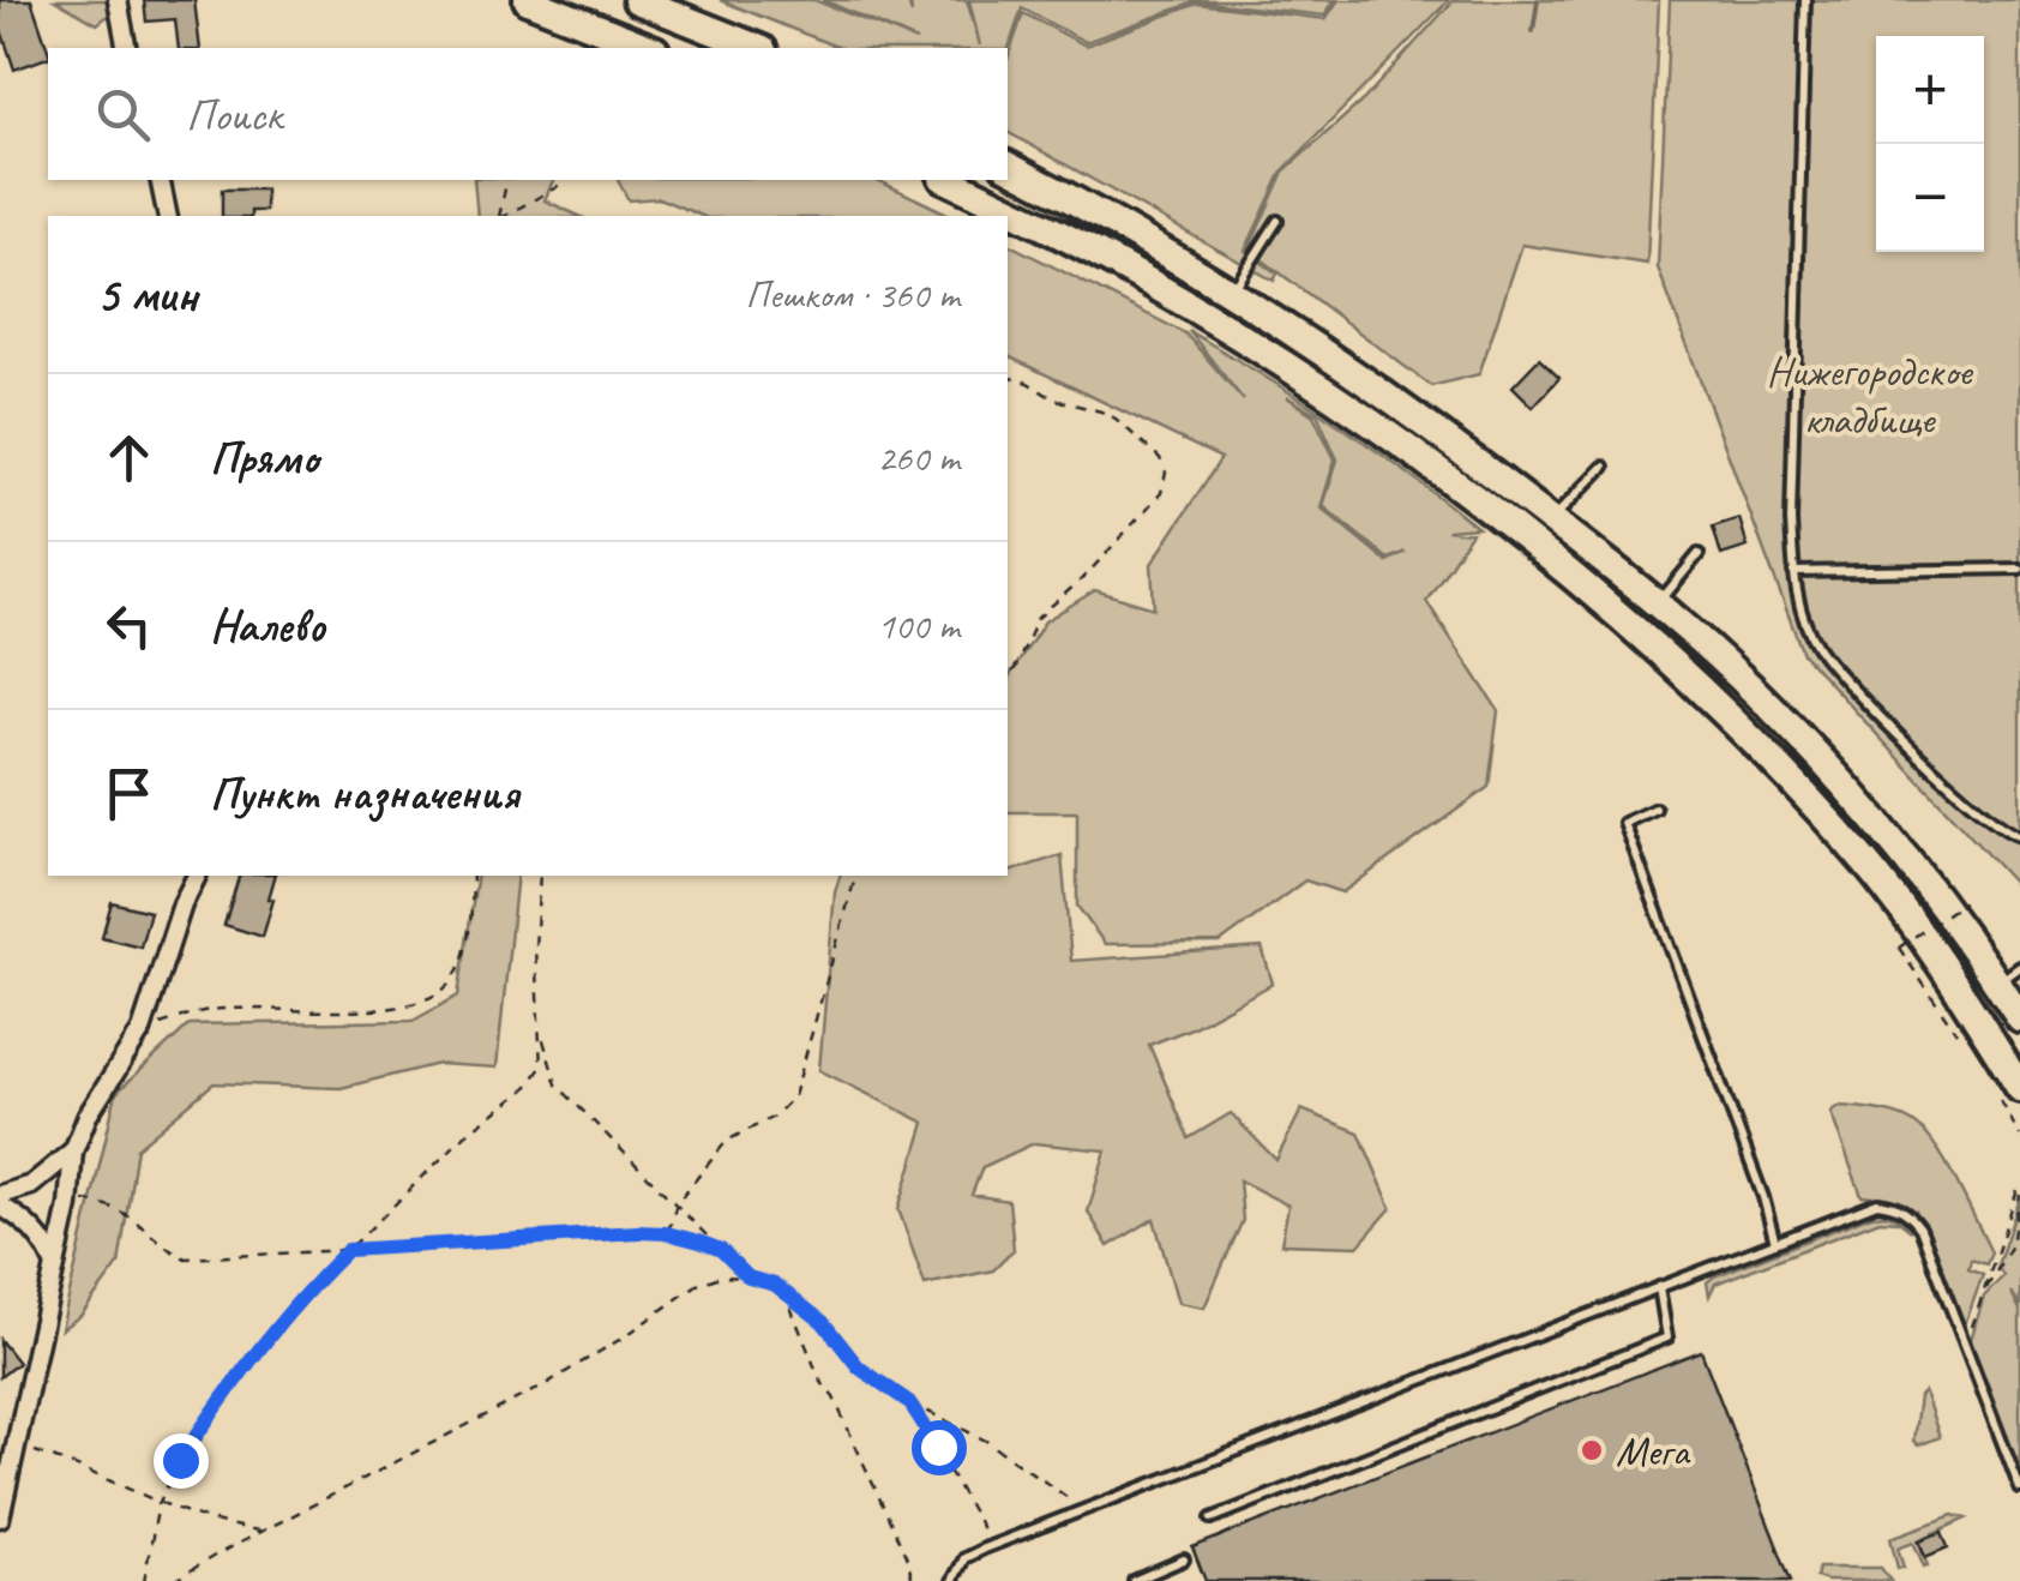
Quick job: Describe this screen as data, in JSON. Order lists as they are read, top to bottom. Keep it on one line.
{"parks":["Нижегородское кладбище"],"places":["Мега"],"page":{"map_buttons":["+","−"],"search":"Поиск","heading":["5 мин","Пешком · 360 m"],"list":[["Прямо","260 m"],["Налево","100 m"],"Пункт назначения"]}}
